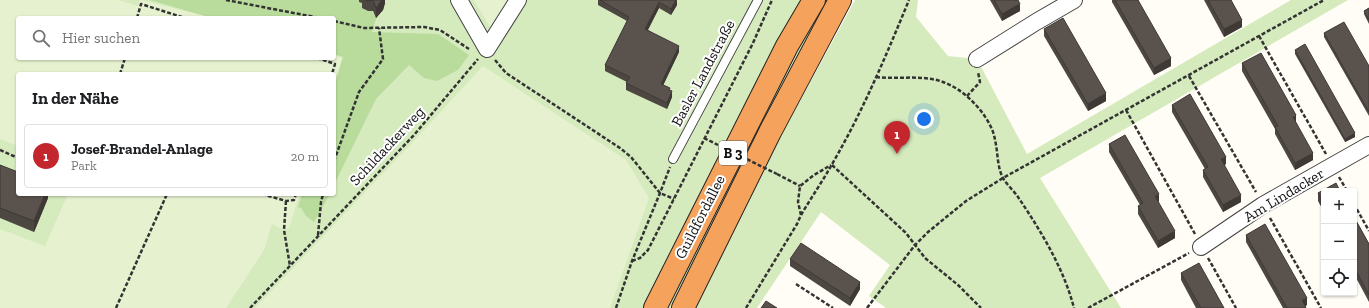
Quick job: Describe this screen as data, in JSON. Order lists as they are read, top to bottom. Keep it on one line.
{"streets":{"highway":["B 3","Guildfordallee"],"street":["Am Lindacker"],"lane":["Basler Landstraße"],"path":["Schildackerweg"]},"page":{"search":"Hier suchen","heading":"In der Nähe","pins":"1","list":[{"mark":"1","name":"Josef-Brandel-Anlage","note":"Park","value":"20 m"}],"map_buttons":["+","−"]}}
